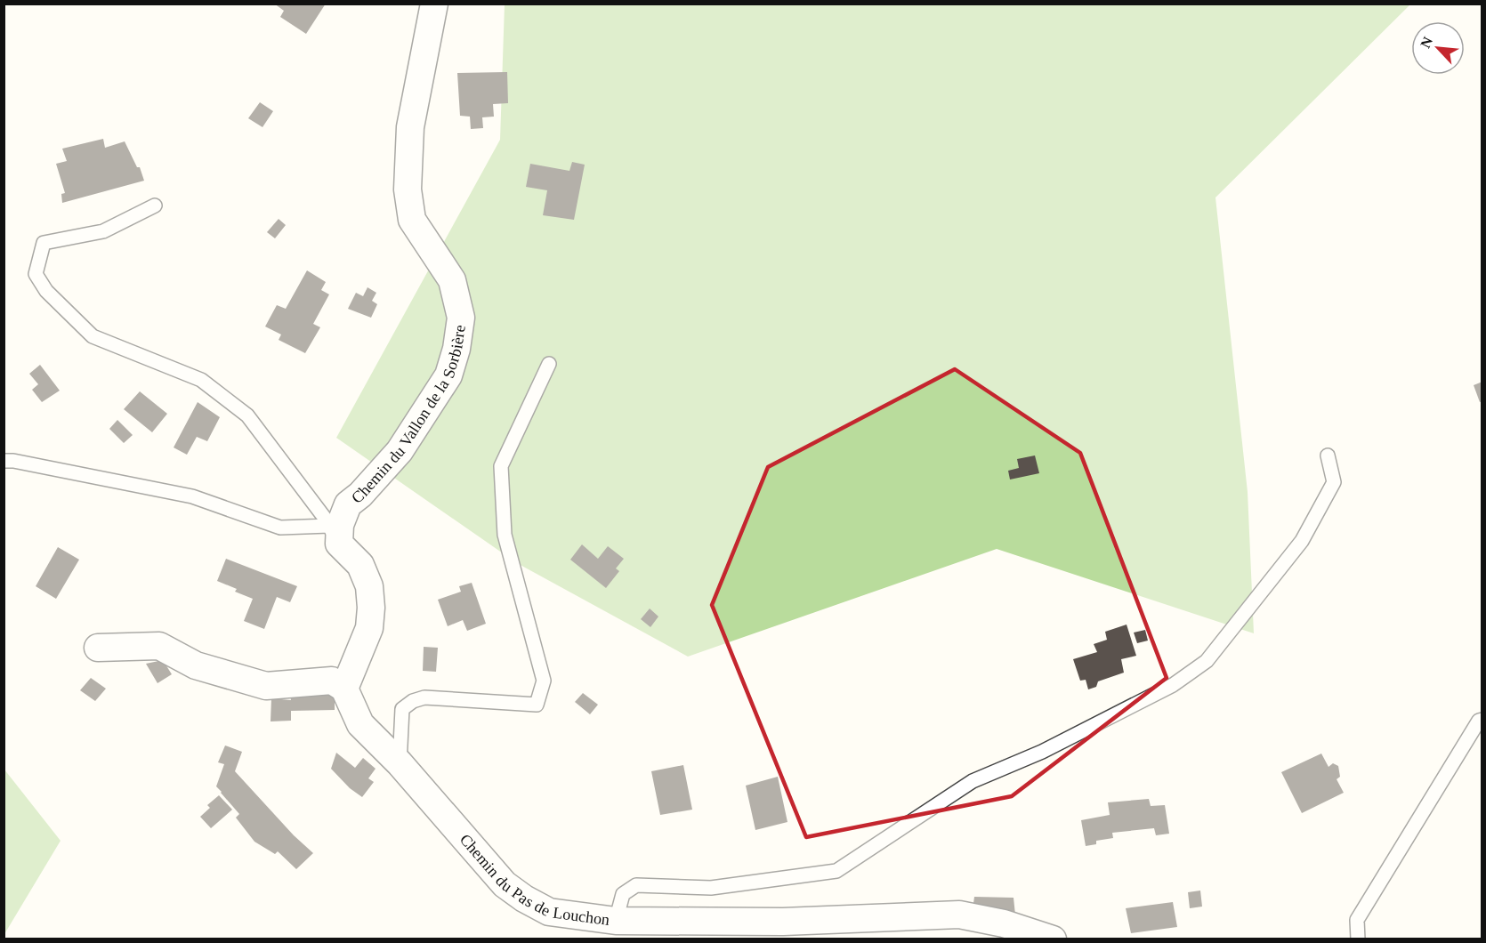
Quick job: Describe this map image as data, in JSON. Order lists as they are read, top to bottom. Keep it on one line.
{"streets":{"street":["Chemin du Vallon de la Sorbière","Chemin du Pas de Louchon"]},"north":"top left"}
